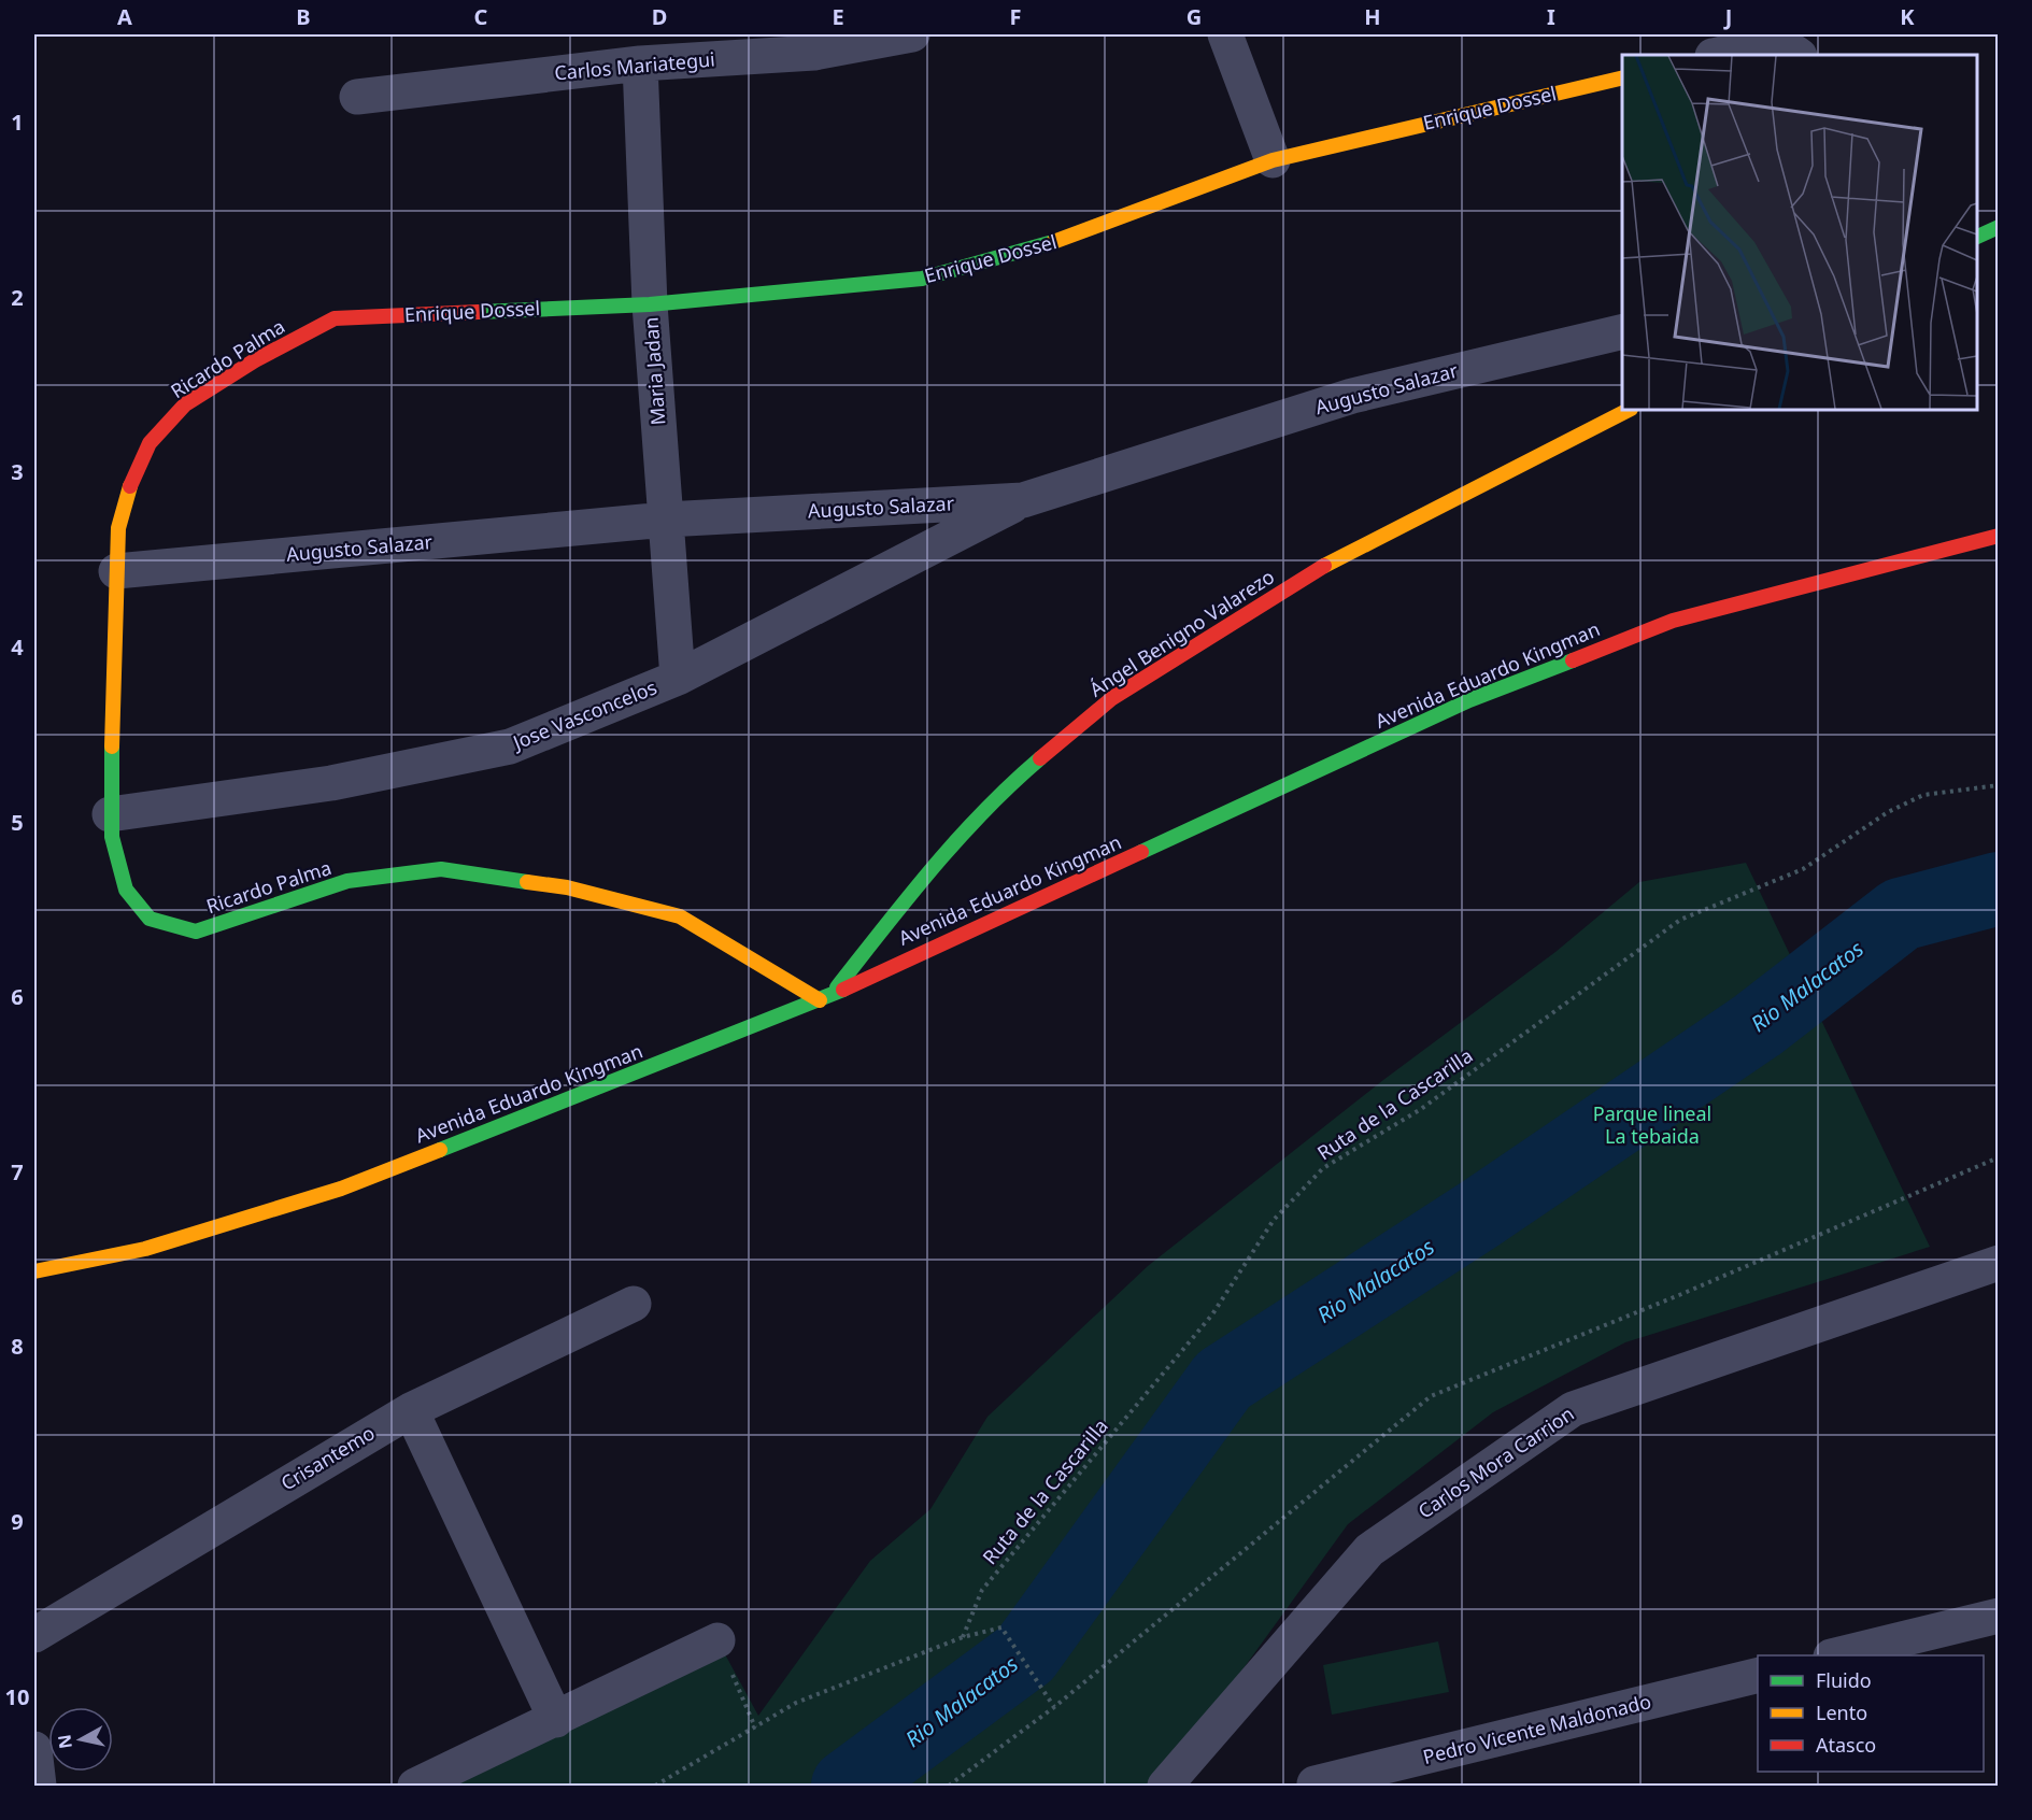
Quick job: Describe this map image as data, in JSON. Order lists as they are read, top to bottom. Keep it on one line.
{"streets":{"street":["Carlos Mariategui","Enrique Dossel","Ricardo Palma","Maria Jadan","Augusto Salazar","Ángel Benigno Valarezo","Avenida Eduardo Kingman","Jose Vasconcelos","Crisantemo","Carlos Mora Carrion","Pedro Vicente Maldonado"],"path":["Ruta de la Cascarilla"]},"crossings":[["Carlos Mariategui","Maria Jadan"],["Enrique Dossel","Ricardo Palma"],["Enrique Dossel","Maria Jadan"],["Ricardo Palma","Augusto Salazar"],["Ricardo Palma","Avenida Eduardo Kingman"],["Ricardo Palma","Jose Vasconcelos"],["Maria Jadan","Augusto Salazar"],["Maria Jadan","Jose Vasconcelos"],["Augusto Salazar","Jose Vasconcelos"],["Ángel Benigno Valarezo","Avenida Eduardo Kingman"]],"water":["Rio Malacatos"],"parks":["Parque lineal La tebaida"],"legend":["Fluido","Lento","Atasco"],"north":"left","grid":{"columns":["A","B","C","D","E","F","G","H","I","J","K"],"rows":["1","2","3","4","5","6","7","8","9","10"]}}
